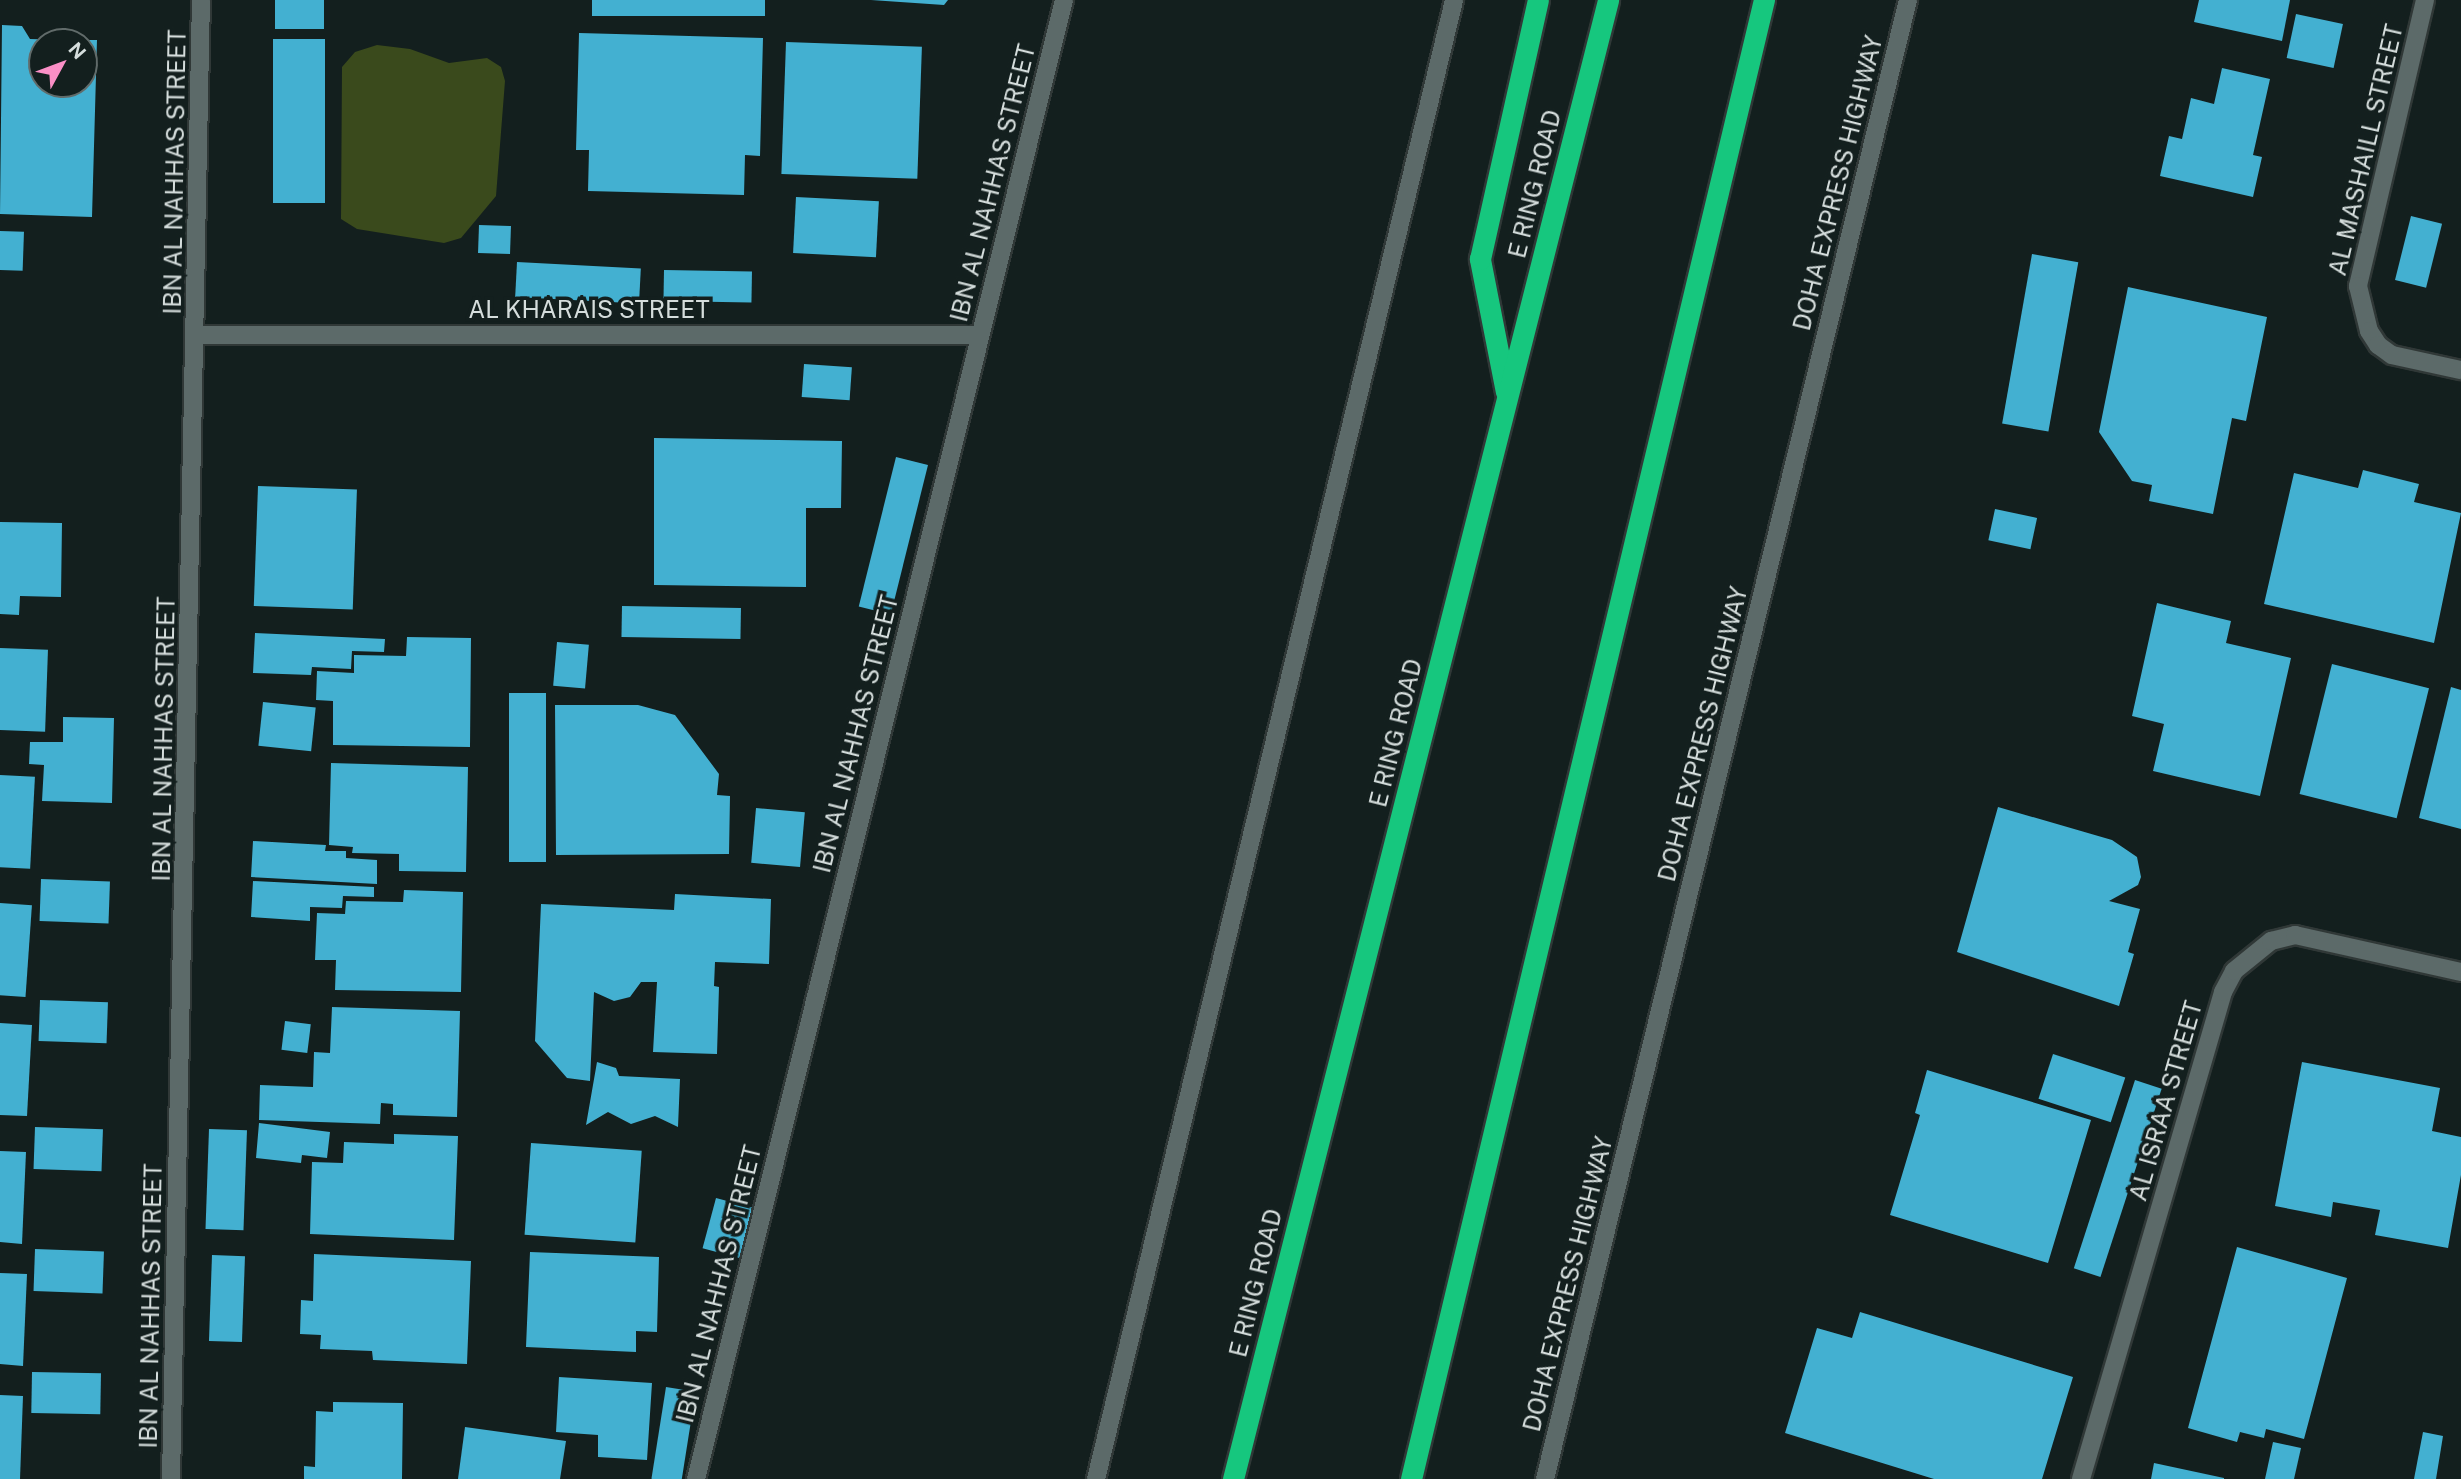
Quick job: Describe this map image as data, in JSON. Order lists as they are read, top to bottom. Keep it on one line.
{"streets":{"highway":["E RING ROAD"],"street":["AL MASHAILL STREET","IBN AL NAHHAS STREET","DOHA EXPRESS HIGHWAY","AL KHARAIS STREET","AL ISRAA STREET"]},"crossings":[["IBN AL NAHHAS STREET","AL KHARAIS STREET"]],"north":"top right"}
